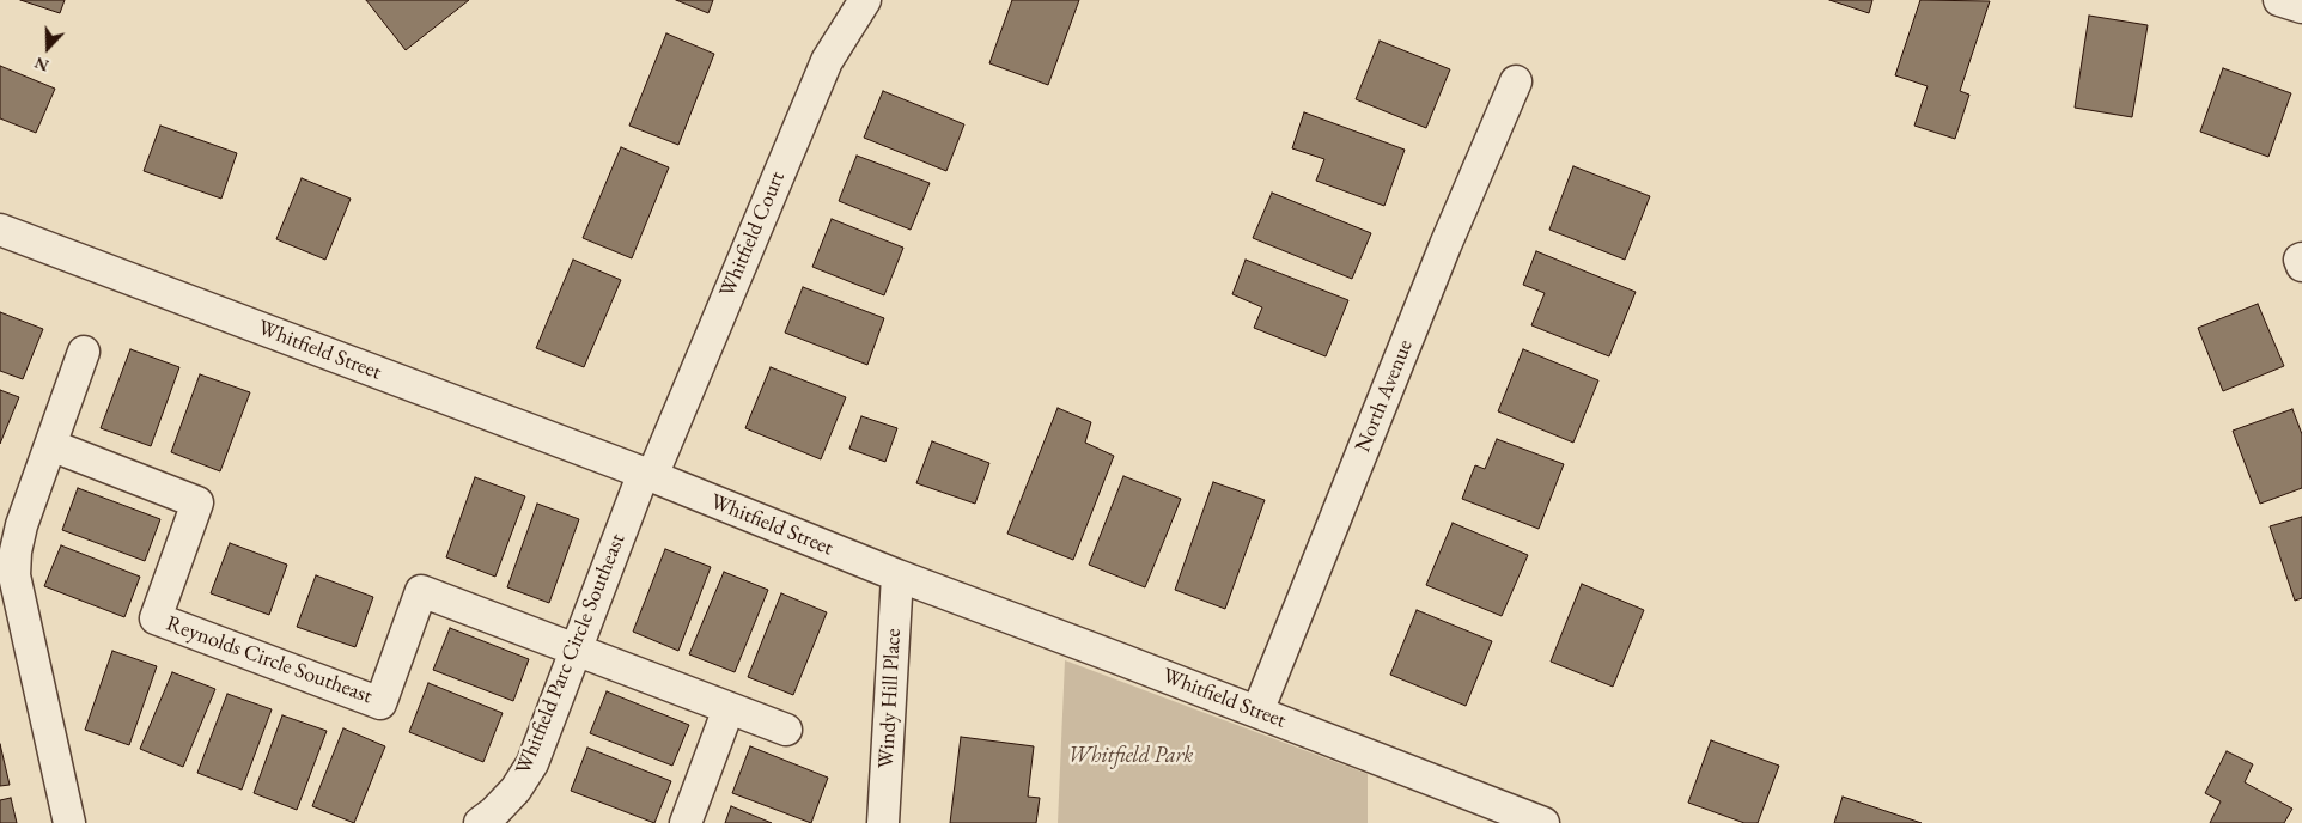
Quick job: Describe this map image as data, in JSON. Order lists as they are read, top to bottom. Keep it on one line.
{"streets":{"street":["Whitfield Court","Whitfield Street","North Avenue","Whitfield Parc Circle Southeast","Reynolds Circle Southeast","Windy Hill Place"]},"crossings":[["Whitfield Court","Whitfield Street"],["Whitfield Court","Whitfield Parc Circle Southeast"],["Whitfield Street","North Avenue"],["Whitfield Street","Whitfield Parc Circle Southeast"],["Whitfield Street","Windy Hill Place"],["Whitfield Parc Circle Southeast","Reynolds Circle Southeast"]],"parks":["Whitfield Park"],"north":"bottom"}
